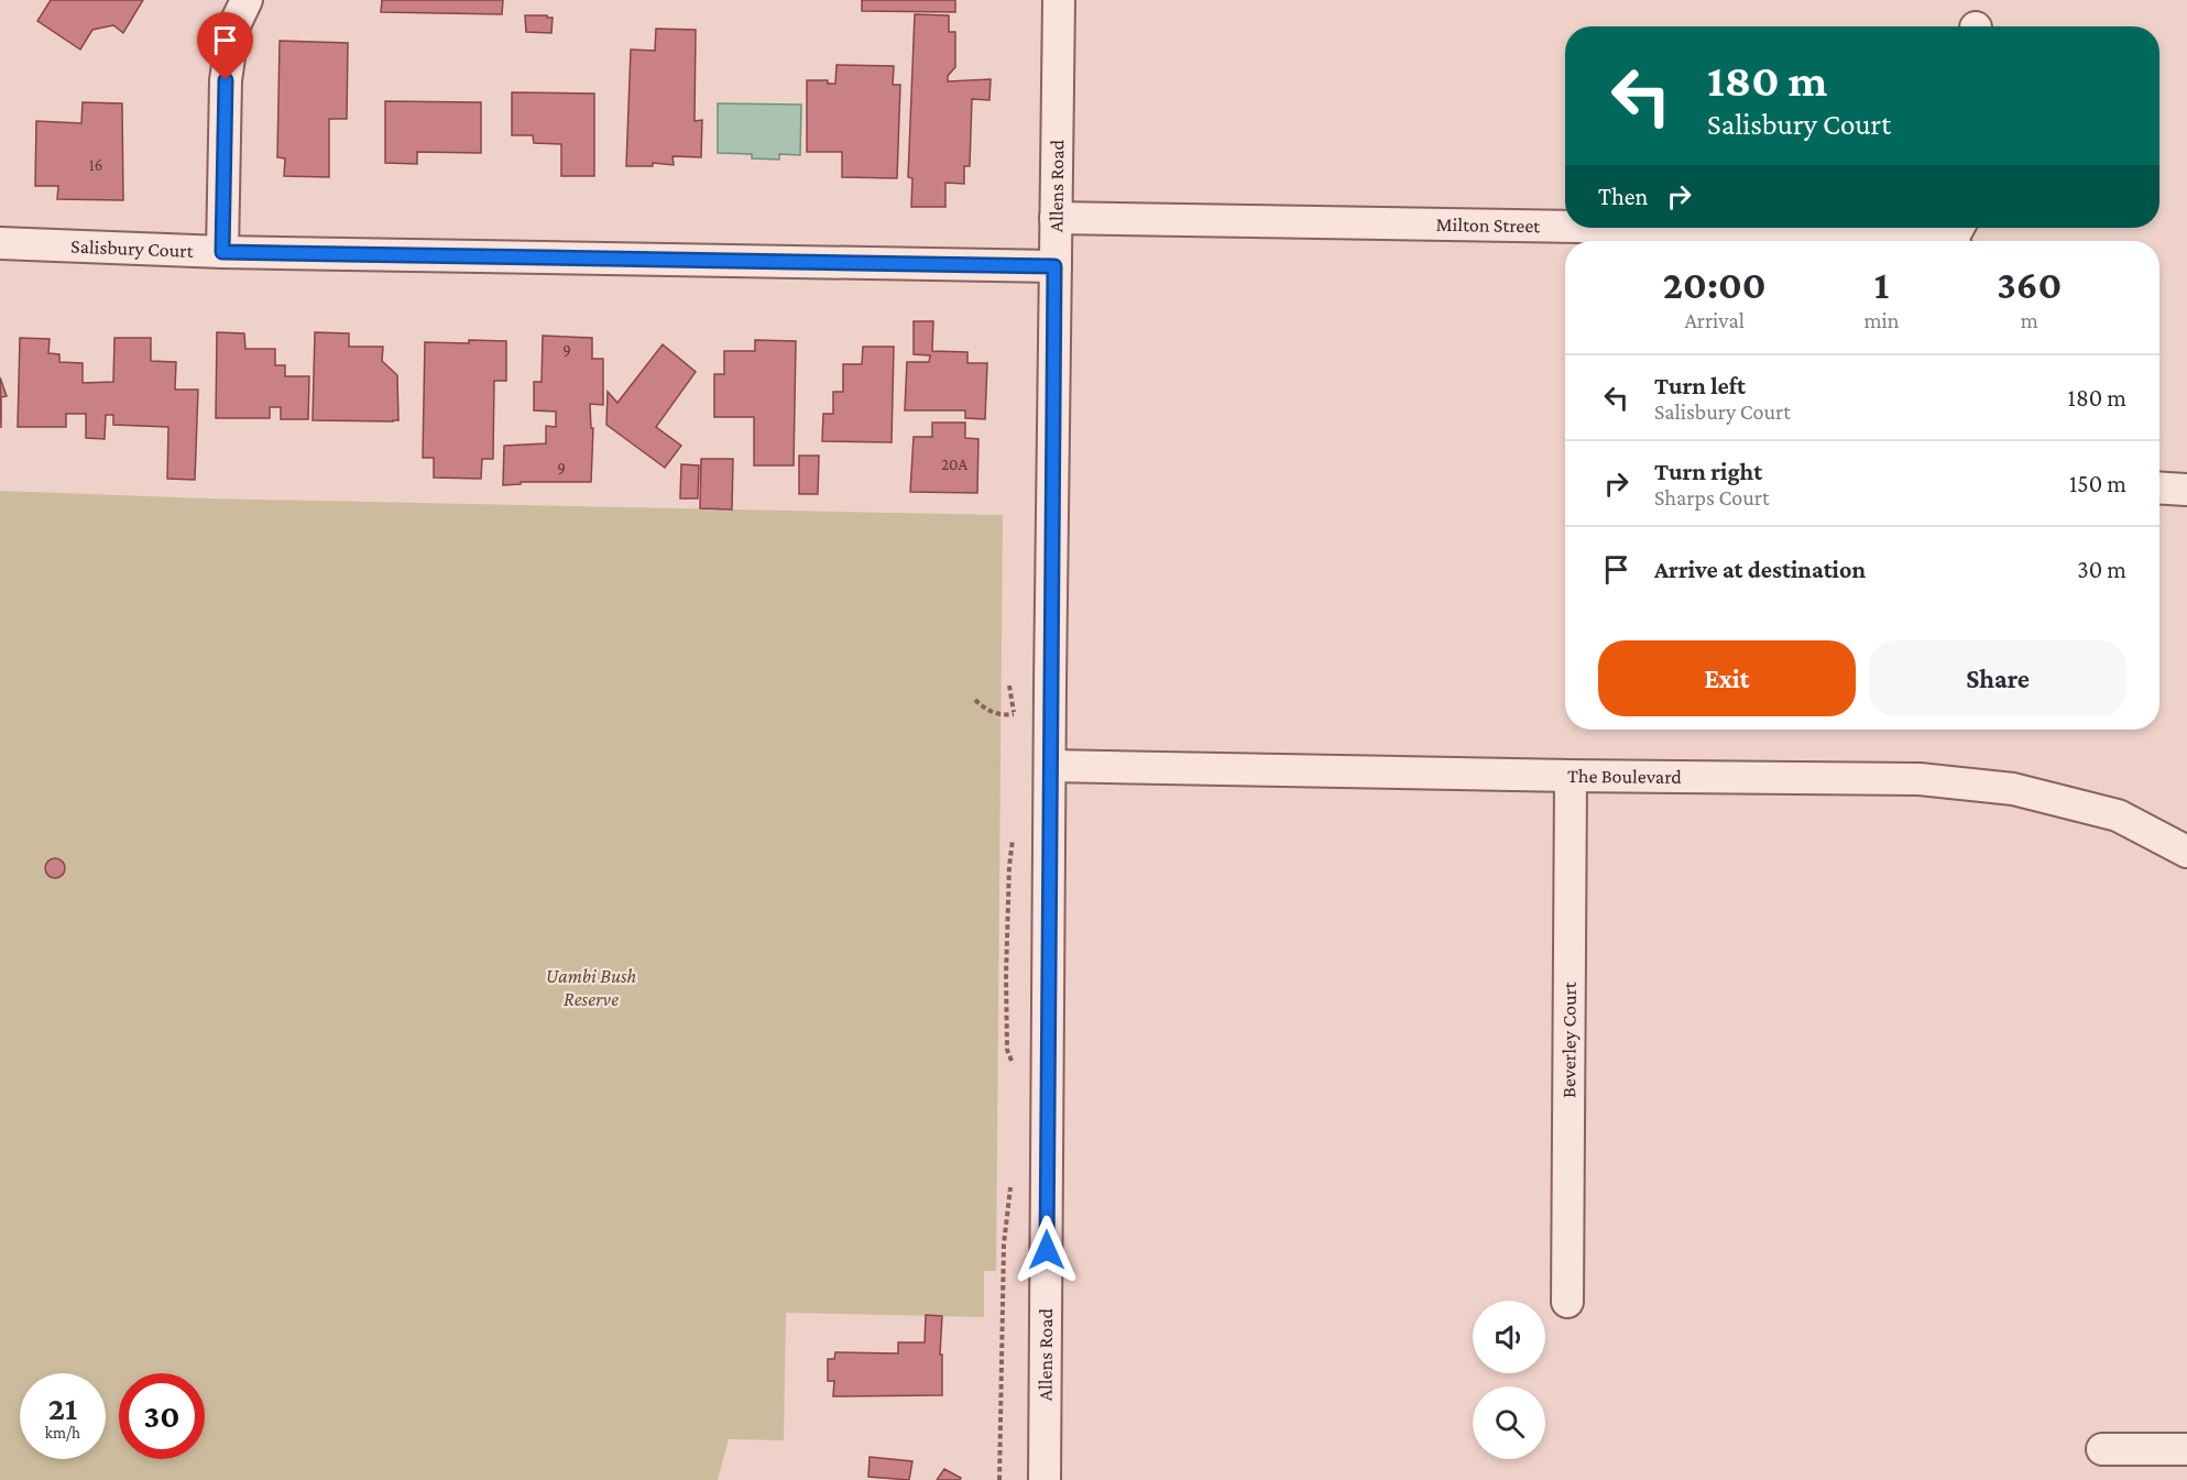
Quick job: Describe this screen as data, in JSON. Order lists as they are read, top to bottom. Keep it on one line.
{"streets":{"street":["Allens Road","Milton Street","Salisbury Court","The Boulevard","Beverley Court"]},"crossings":[["Allens Road","Milton Street"],["Allens Road","Salisbury Court"],["Allens Road","The Boulevard"],["The Boulevard","Beverley Court"]],"parks":["Uambi Bush Reserve"],"house_numbers":["16","9","20A","9"],"page":{"turn":["180 m","Salisbury Court"],"then":"Then","eta":["20:00","Arrival","1","min","360","m"],"list":[{"name":"Turn left","note":"Salisbury Court","value":"180 m"},{"name":"Turn right","note":"Sharps Court","value":"150 m"},{"name":"Arrive at destination","value":"30 m"}],"buttons":["Exit","Share"],"speed":"21 km/h","limit":"30"}}
